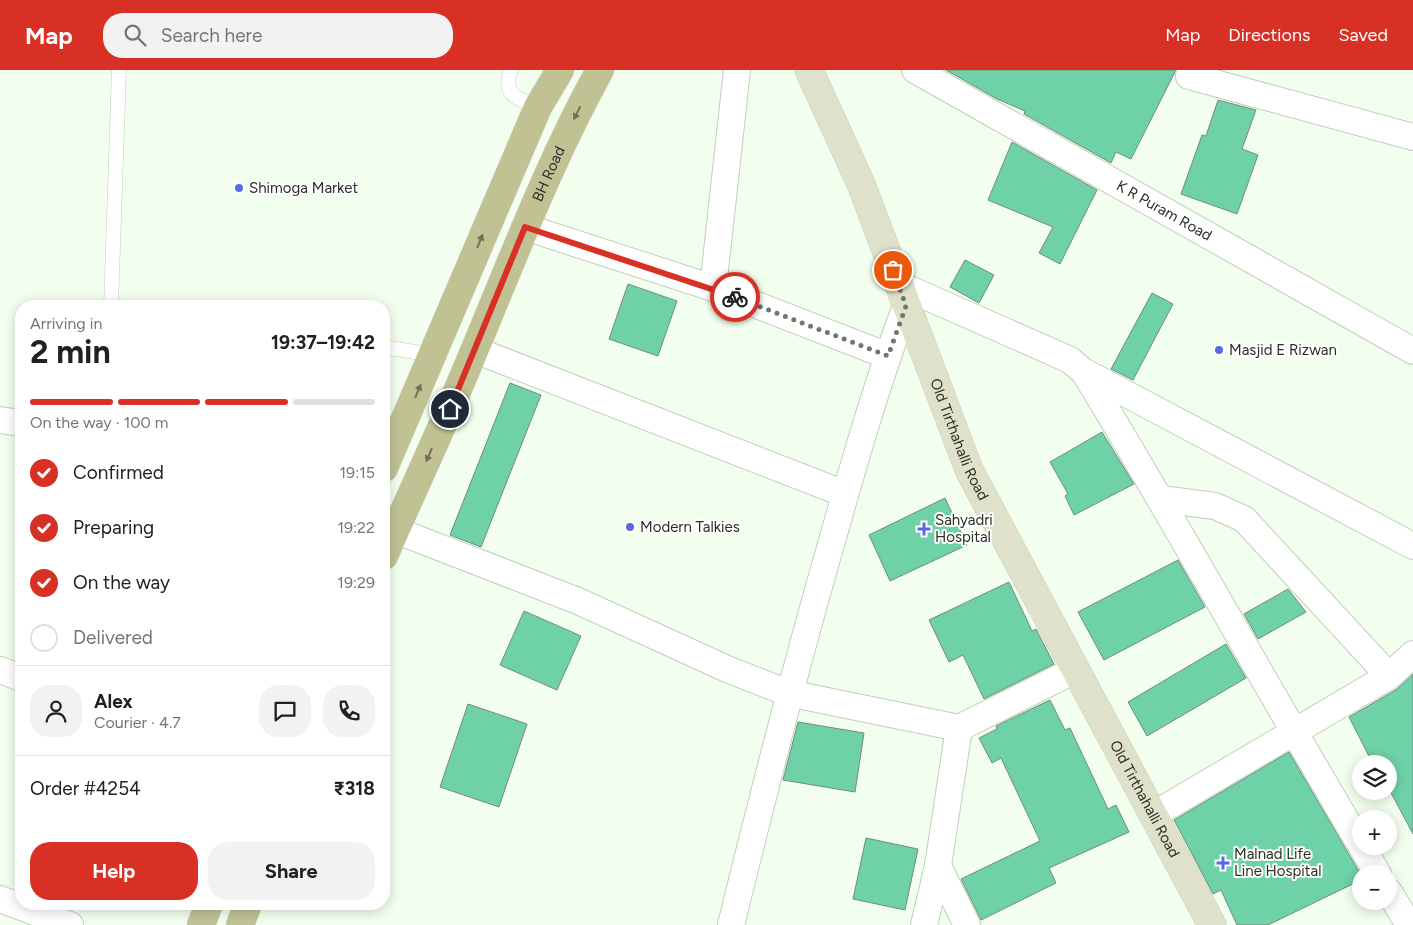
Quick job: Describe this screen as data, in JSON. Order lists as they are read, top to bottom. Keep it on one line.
{"streets":{"main road":["BH Road","Old Tirthahalli Road"],"street":["K R Puram Road"]},"places":{"other":["Shimoga Market","Masjid E Rizwan","Modern Talkies"],"health":["Sahyadri Hospital","Malnad Life Line Hospital"]},"page":{"header":"Map","search":"Search here","nav":["Map","Directions","Saved"],"heading":["2 min","Arriving in","19:37–19:42"],"panel":["Alex","Courier · 4.7","Order #4254","₹318"],"bar":"On the way · 100 m","list":[["Confirmed","19:15"],["Preparing","19:22"],["On the way","19:29"],"Delivered"],"map_buttons":["+","−"],"buttons":["Help","Share"]}}
